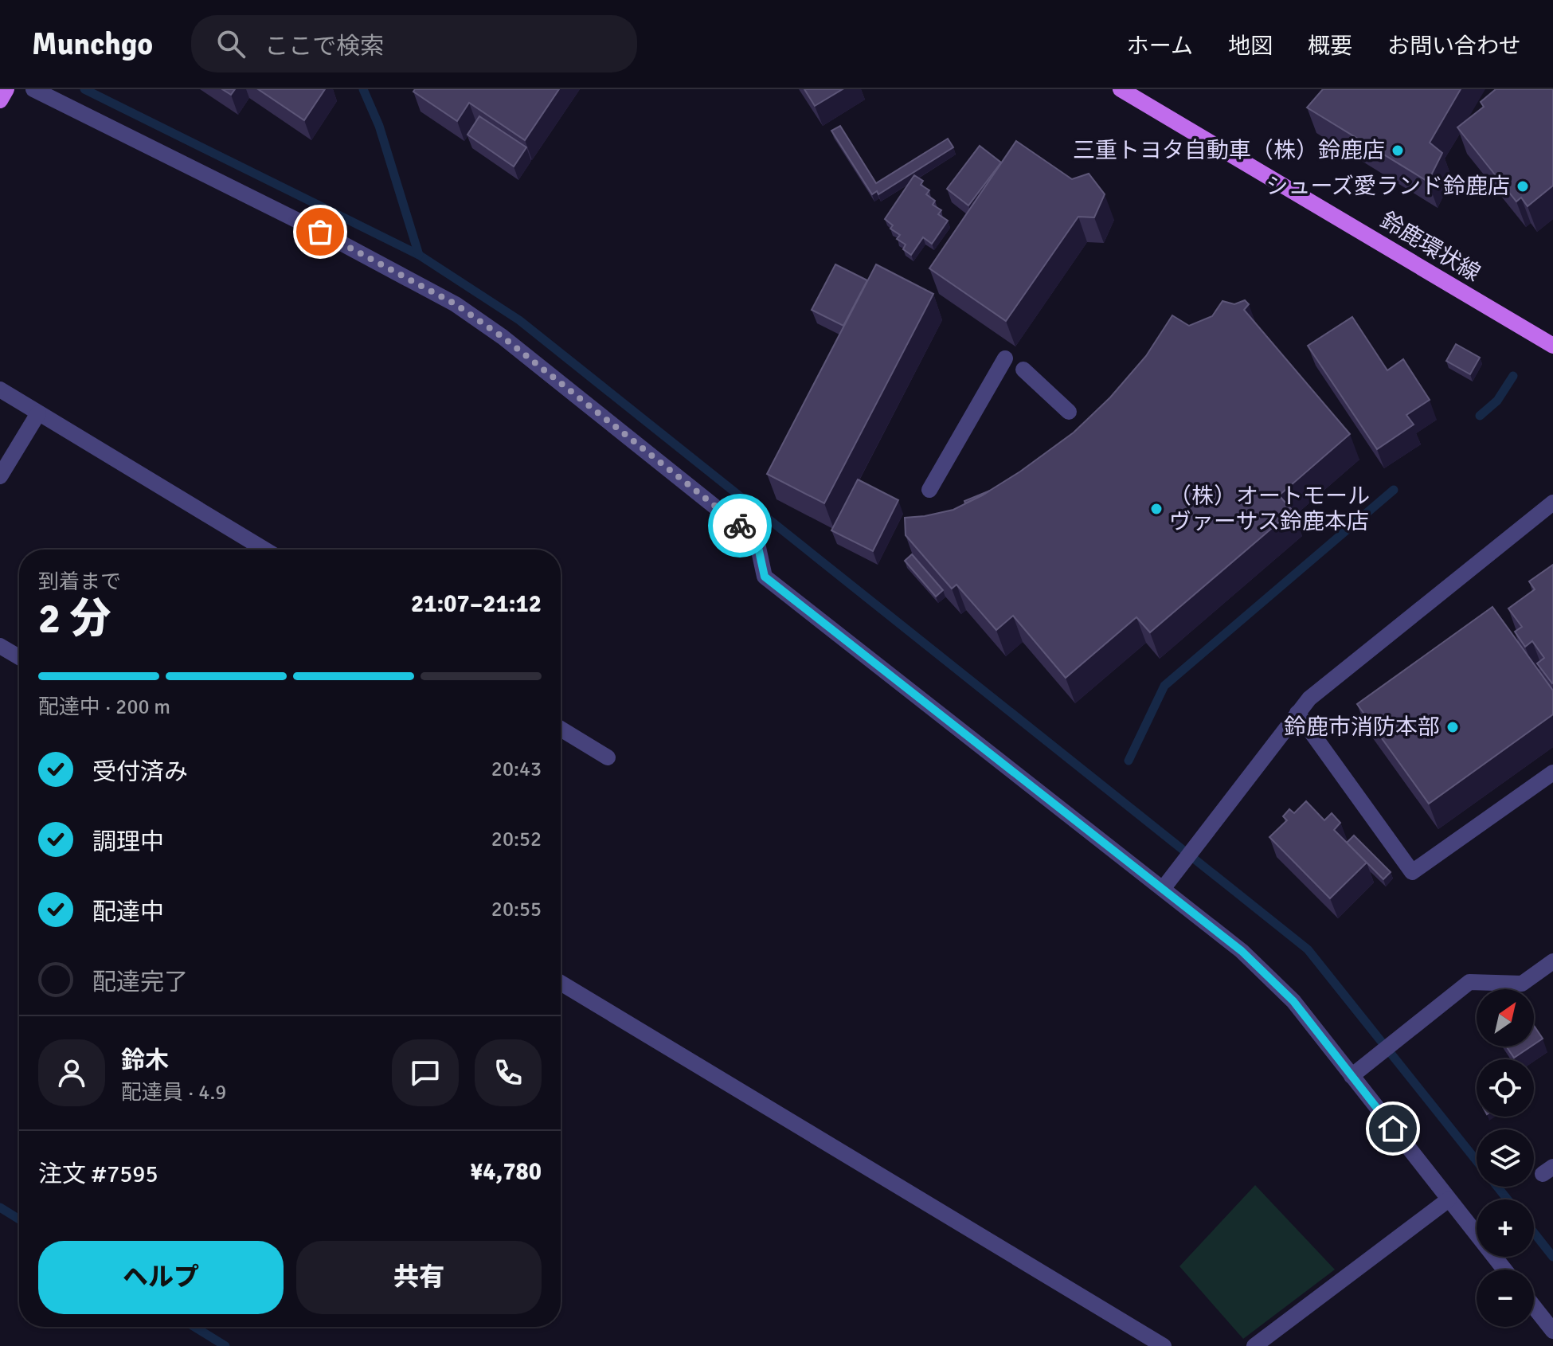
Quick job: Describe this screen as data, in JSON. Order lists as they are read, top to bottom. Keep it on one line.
{"streets":{"main road":["鈴鹿環状線"]},"places":["三重トヨタ自動車（株）鈴鹿店","シューズ愛ランド鈴鹿店","（株）オートモール ヴァーサス鈴鹿本店","鈴鹿市消防本部"],"north":"top right","page":{"header":"Munchgo","search":"ここで検索","nav":["ホーム","地図","概要","お問い合わせ"],"heading":["2 分","到着まで","21:07–21:12"],"panel":["鈴木","配達員 · 4.9","注文 #7595","¥4,780"],"bar":"配達中 · 200 m","list":[["受付済み","20:43"],["調理中","20:52"],["配達中","20:55"],"配達完了"],"map_buttons":["+","−"],"buttons":["ヘルプ","共有"]}}
